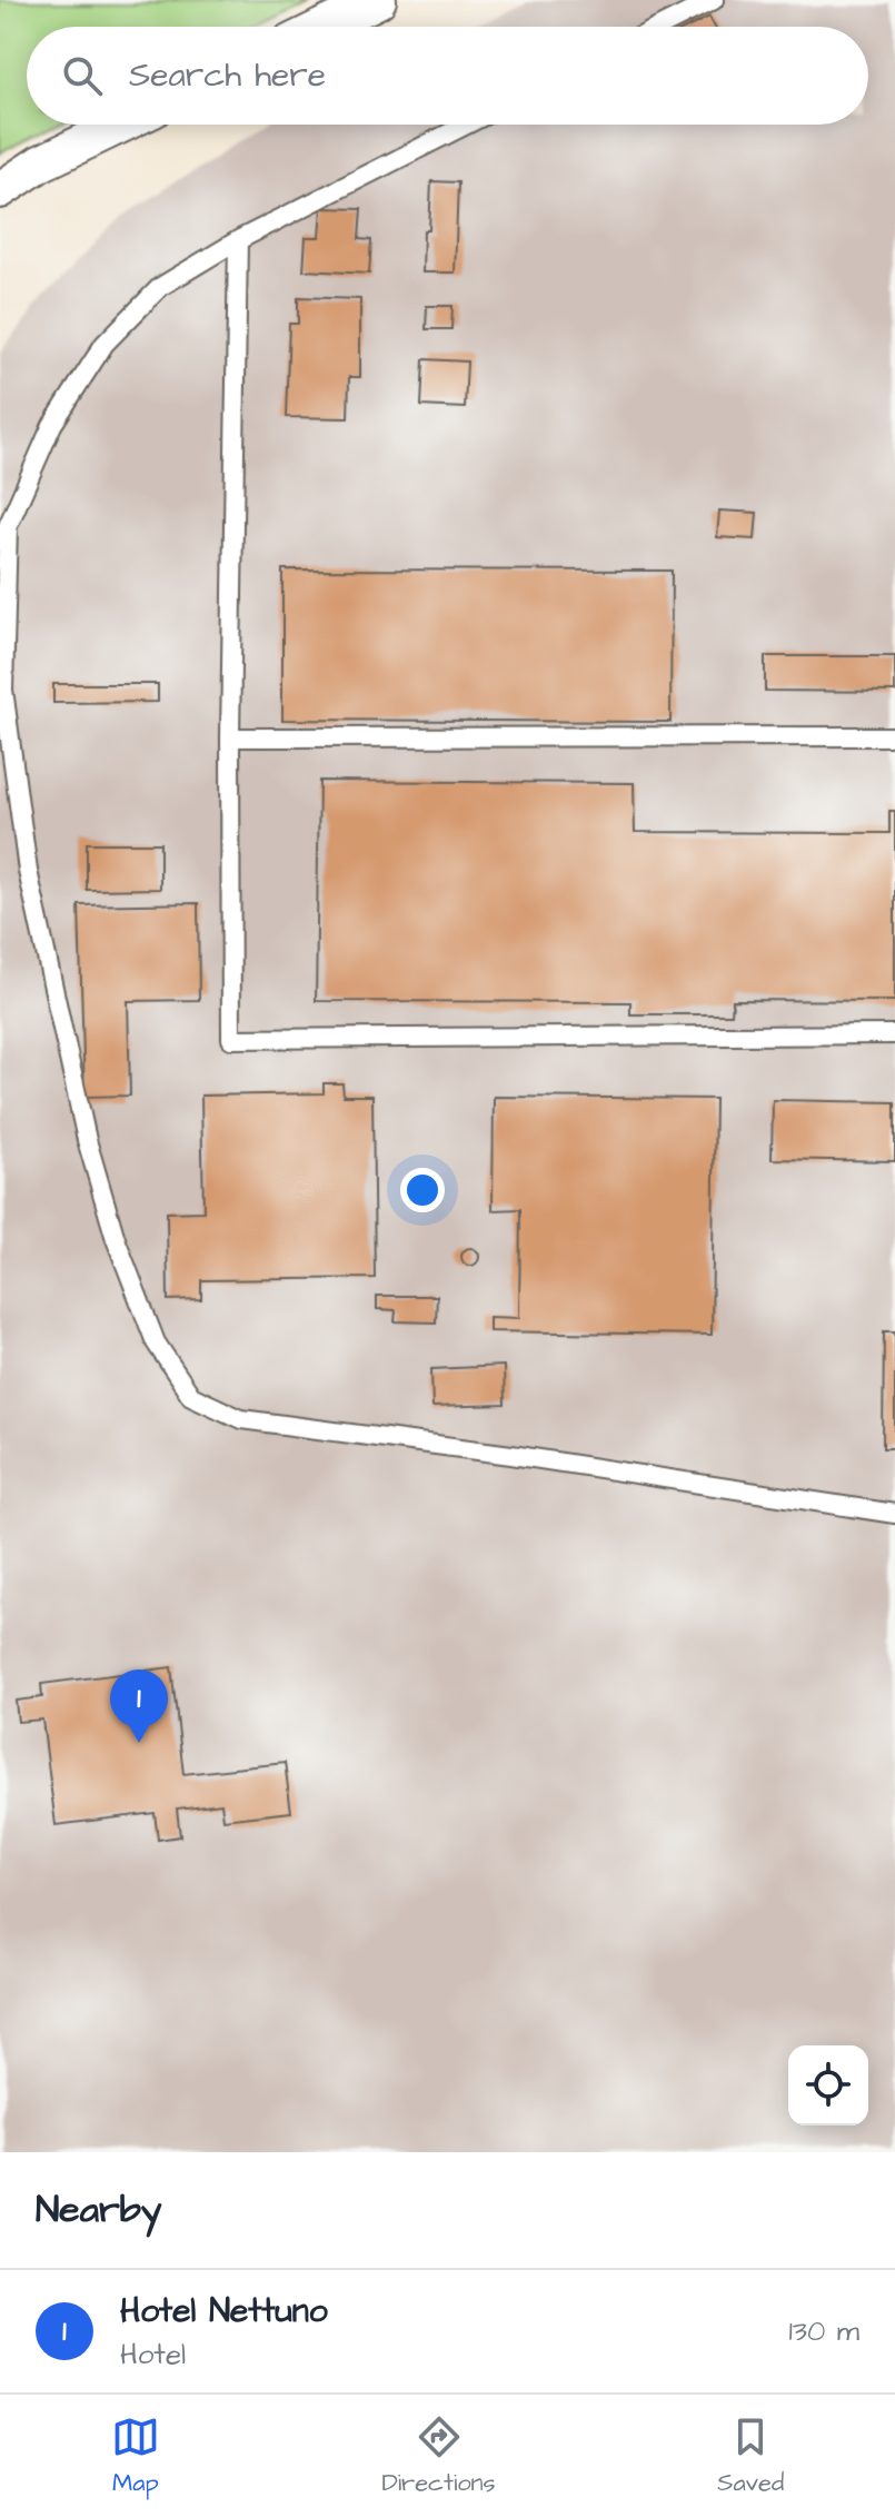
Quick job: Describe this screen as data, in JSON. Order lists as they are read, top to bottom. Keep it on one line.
{"page":{"search":"Search here","pins":"1","heading":"Nearby","list":[{"mark":"1","name":"Hotel Nettuno","note":"Hotel","value":"130 m"}],"nav":["Map","Directions","Saved"]}}
